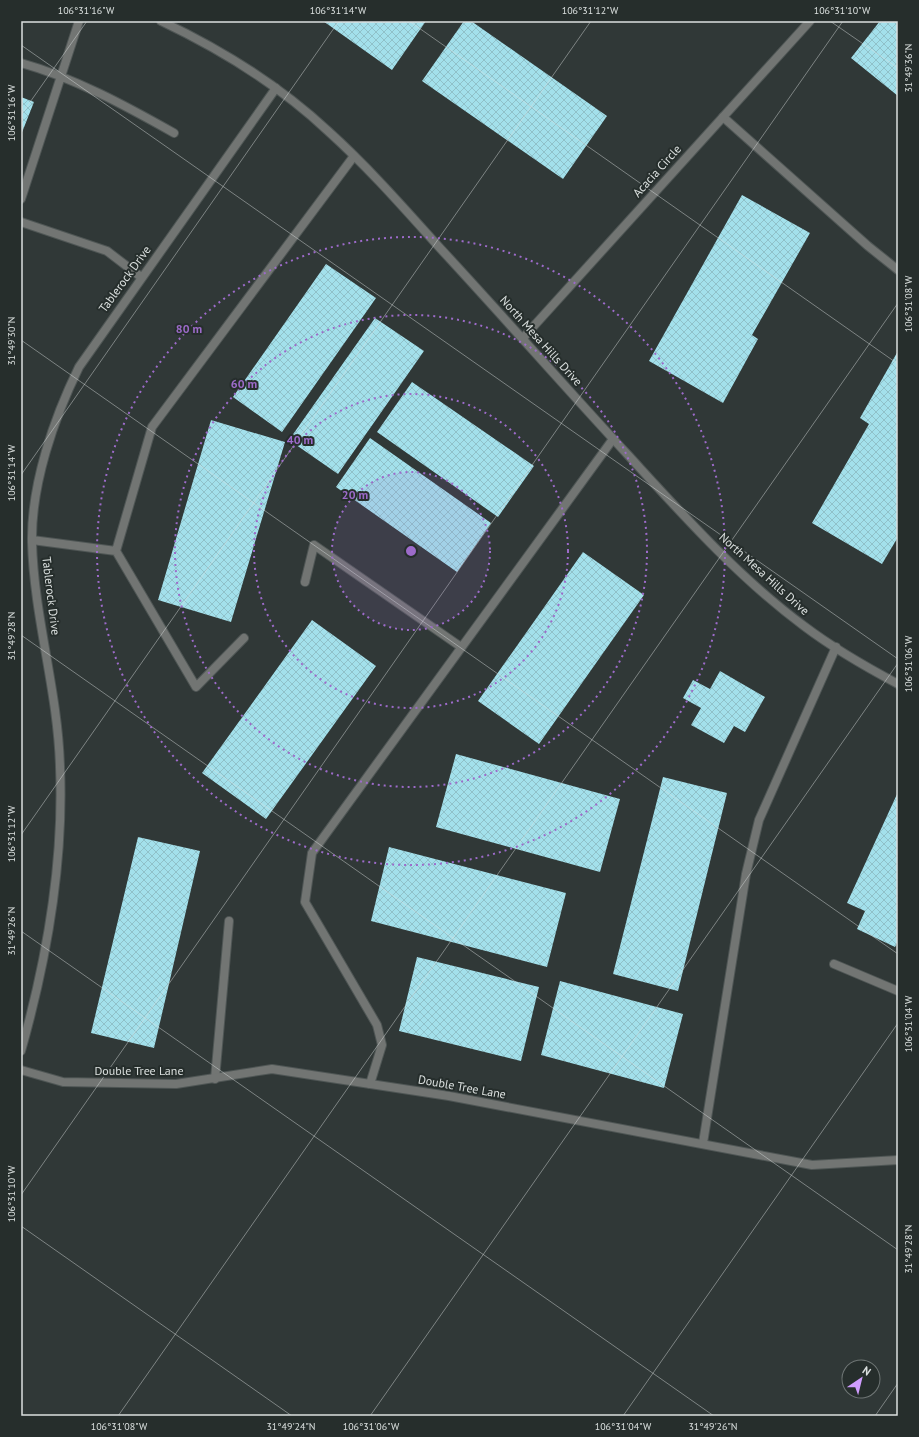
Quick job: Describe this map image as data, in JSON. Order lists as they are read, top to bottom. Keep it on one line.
{"streets":{"street":["Acacia Circle","Tablerock Drive","North Mesa Hills Drive","Double Tree Lane"]},"crossings":[["Acacia Circle","North Mesa Hills Drive"],["Tablerock Drive","North Mesa Hills Drive"]],"north":"top right","coordinates":["106°31'16\"W","106°31'14\"W","106°31'12\"W","106°31'10\"W","31°49'36\"N","106°31'08\"W","31°49'30\"N","31°49'28\"N","106°31'06\"W","31°49'26\"N","106°31'04\"W","31°49'24\"N"],"rings":["80 m","60 m","40 m","20 m"]}
